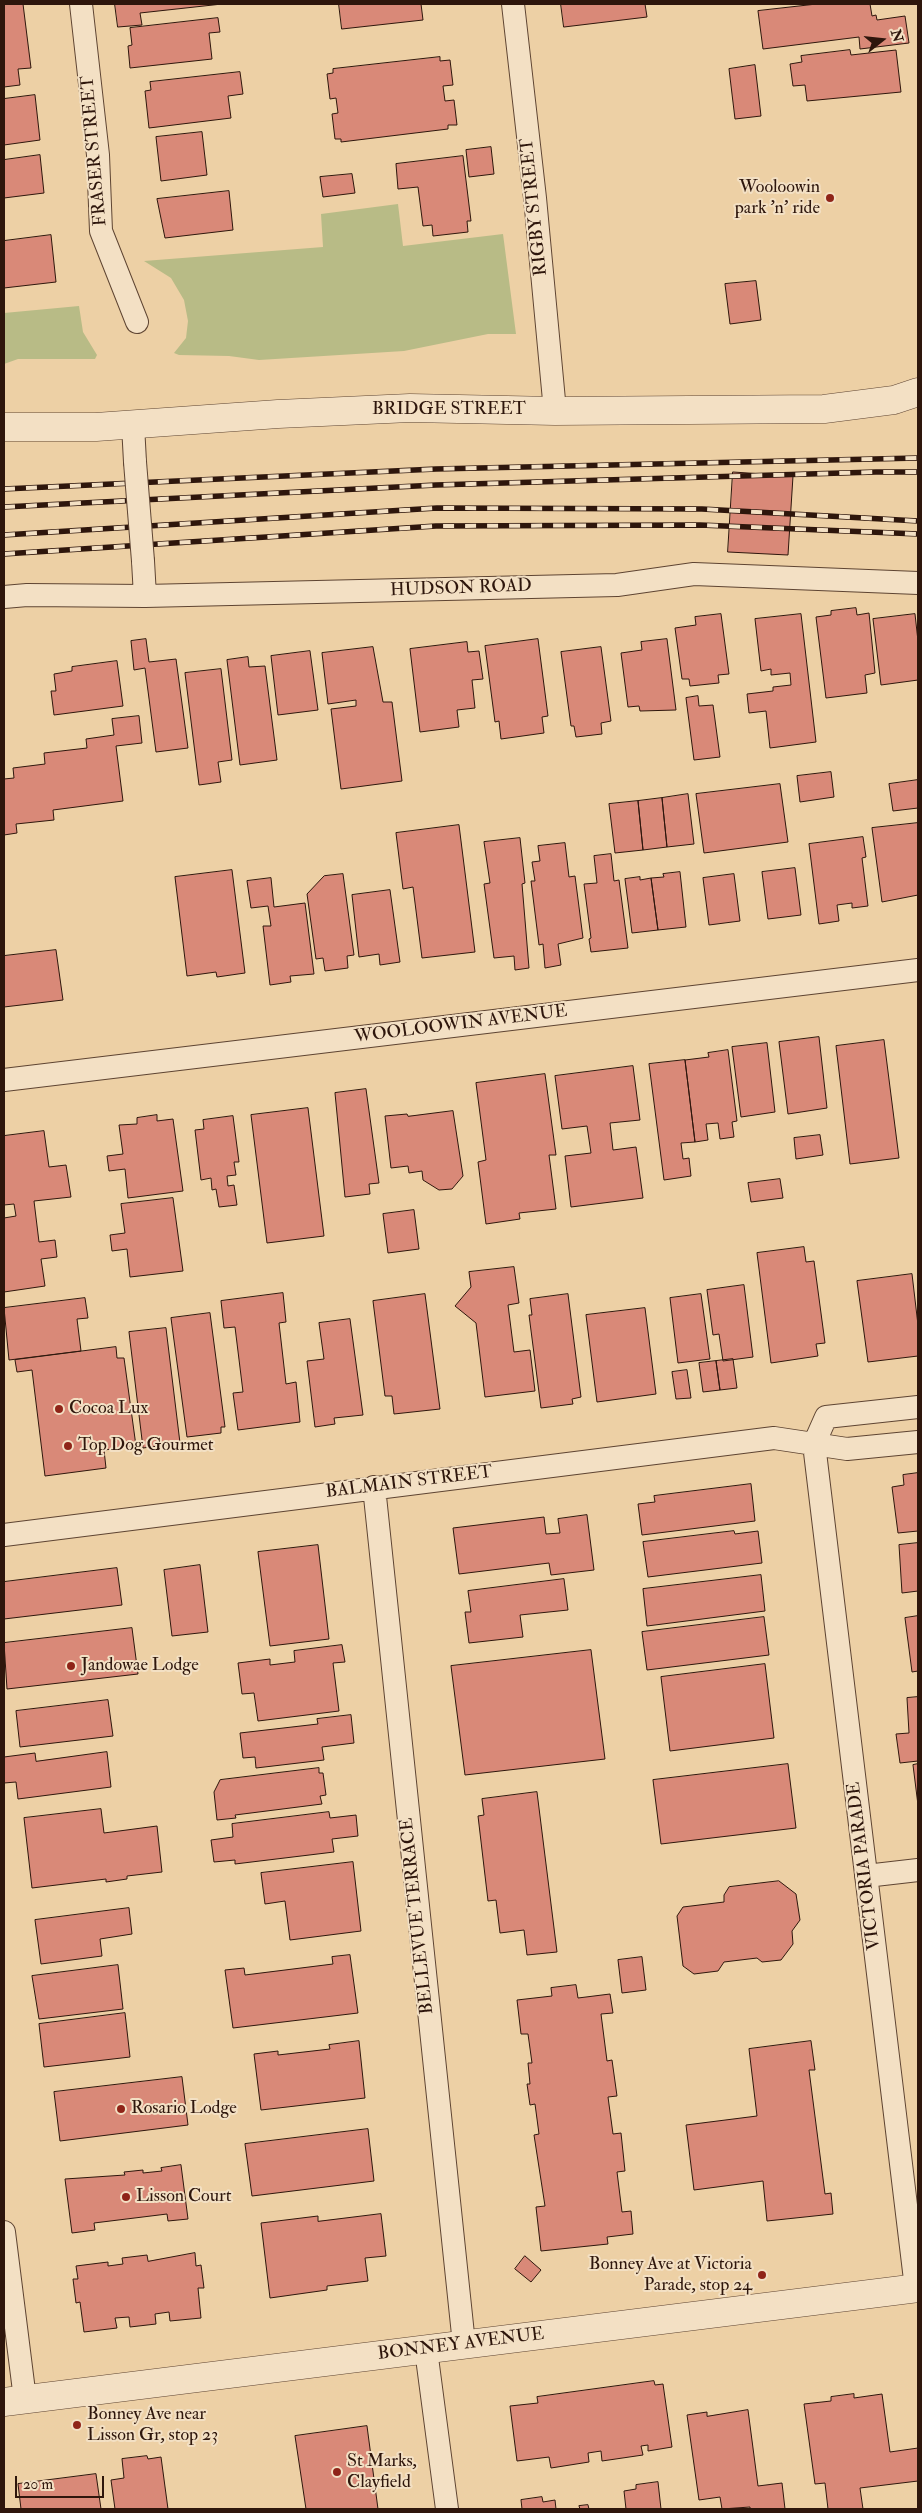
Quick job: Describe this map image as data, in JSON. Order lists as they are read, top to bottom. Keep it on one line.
{"streets":{"street":["FRASER STREET","RIGBY STREET","BRIDGE STREET","HUDSON ROAD","WOOLOOWIN AVENUE","BALMAIN STREET","VICTORIA PARADE","BELLEVUE TERRACE","BONNEY AVENUE"]},"crossings":[["RIGBY STREET","BRIDGE STREET"],["BALMAIN STREET","VICTORIA PARADE"],["BALMAIN STREET","BELLEVUE TERRACE"],["VICTORIA PARADE","BONNEY AVENUE"],["BELLEVUE TERRACE","BONNEY AVENUE"]],"places":["Wooloowin park 'n' ride","Cocoa Lux","Top Dog Gourmet","Jandowae Lodge","Rosario Lodge","Lisson Court","Bonney Ave at Victoria Parade, stop 24","Bonney Ave near Lisson Gr, stop 23","St Marks, Clayfield"],"scale_bar":"20 m","north":"right"}
